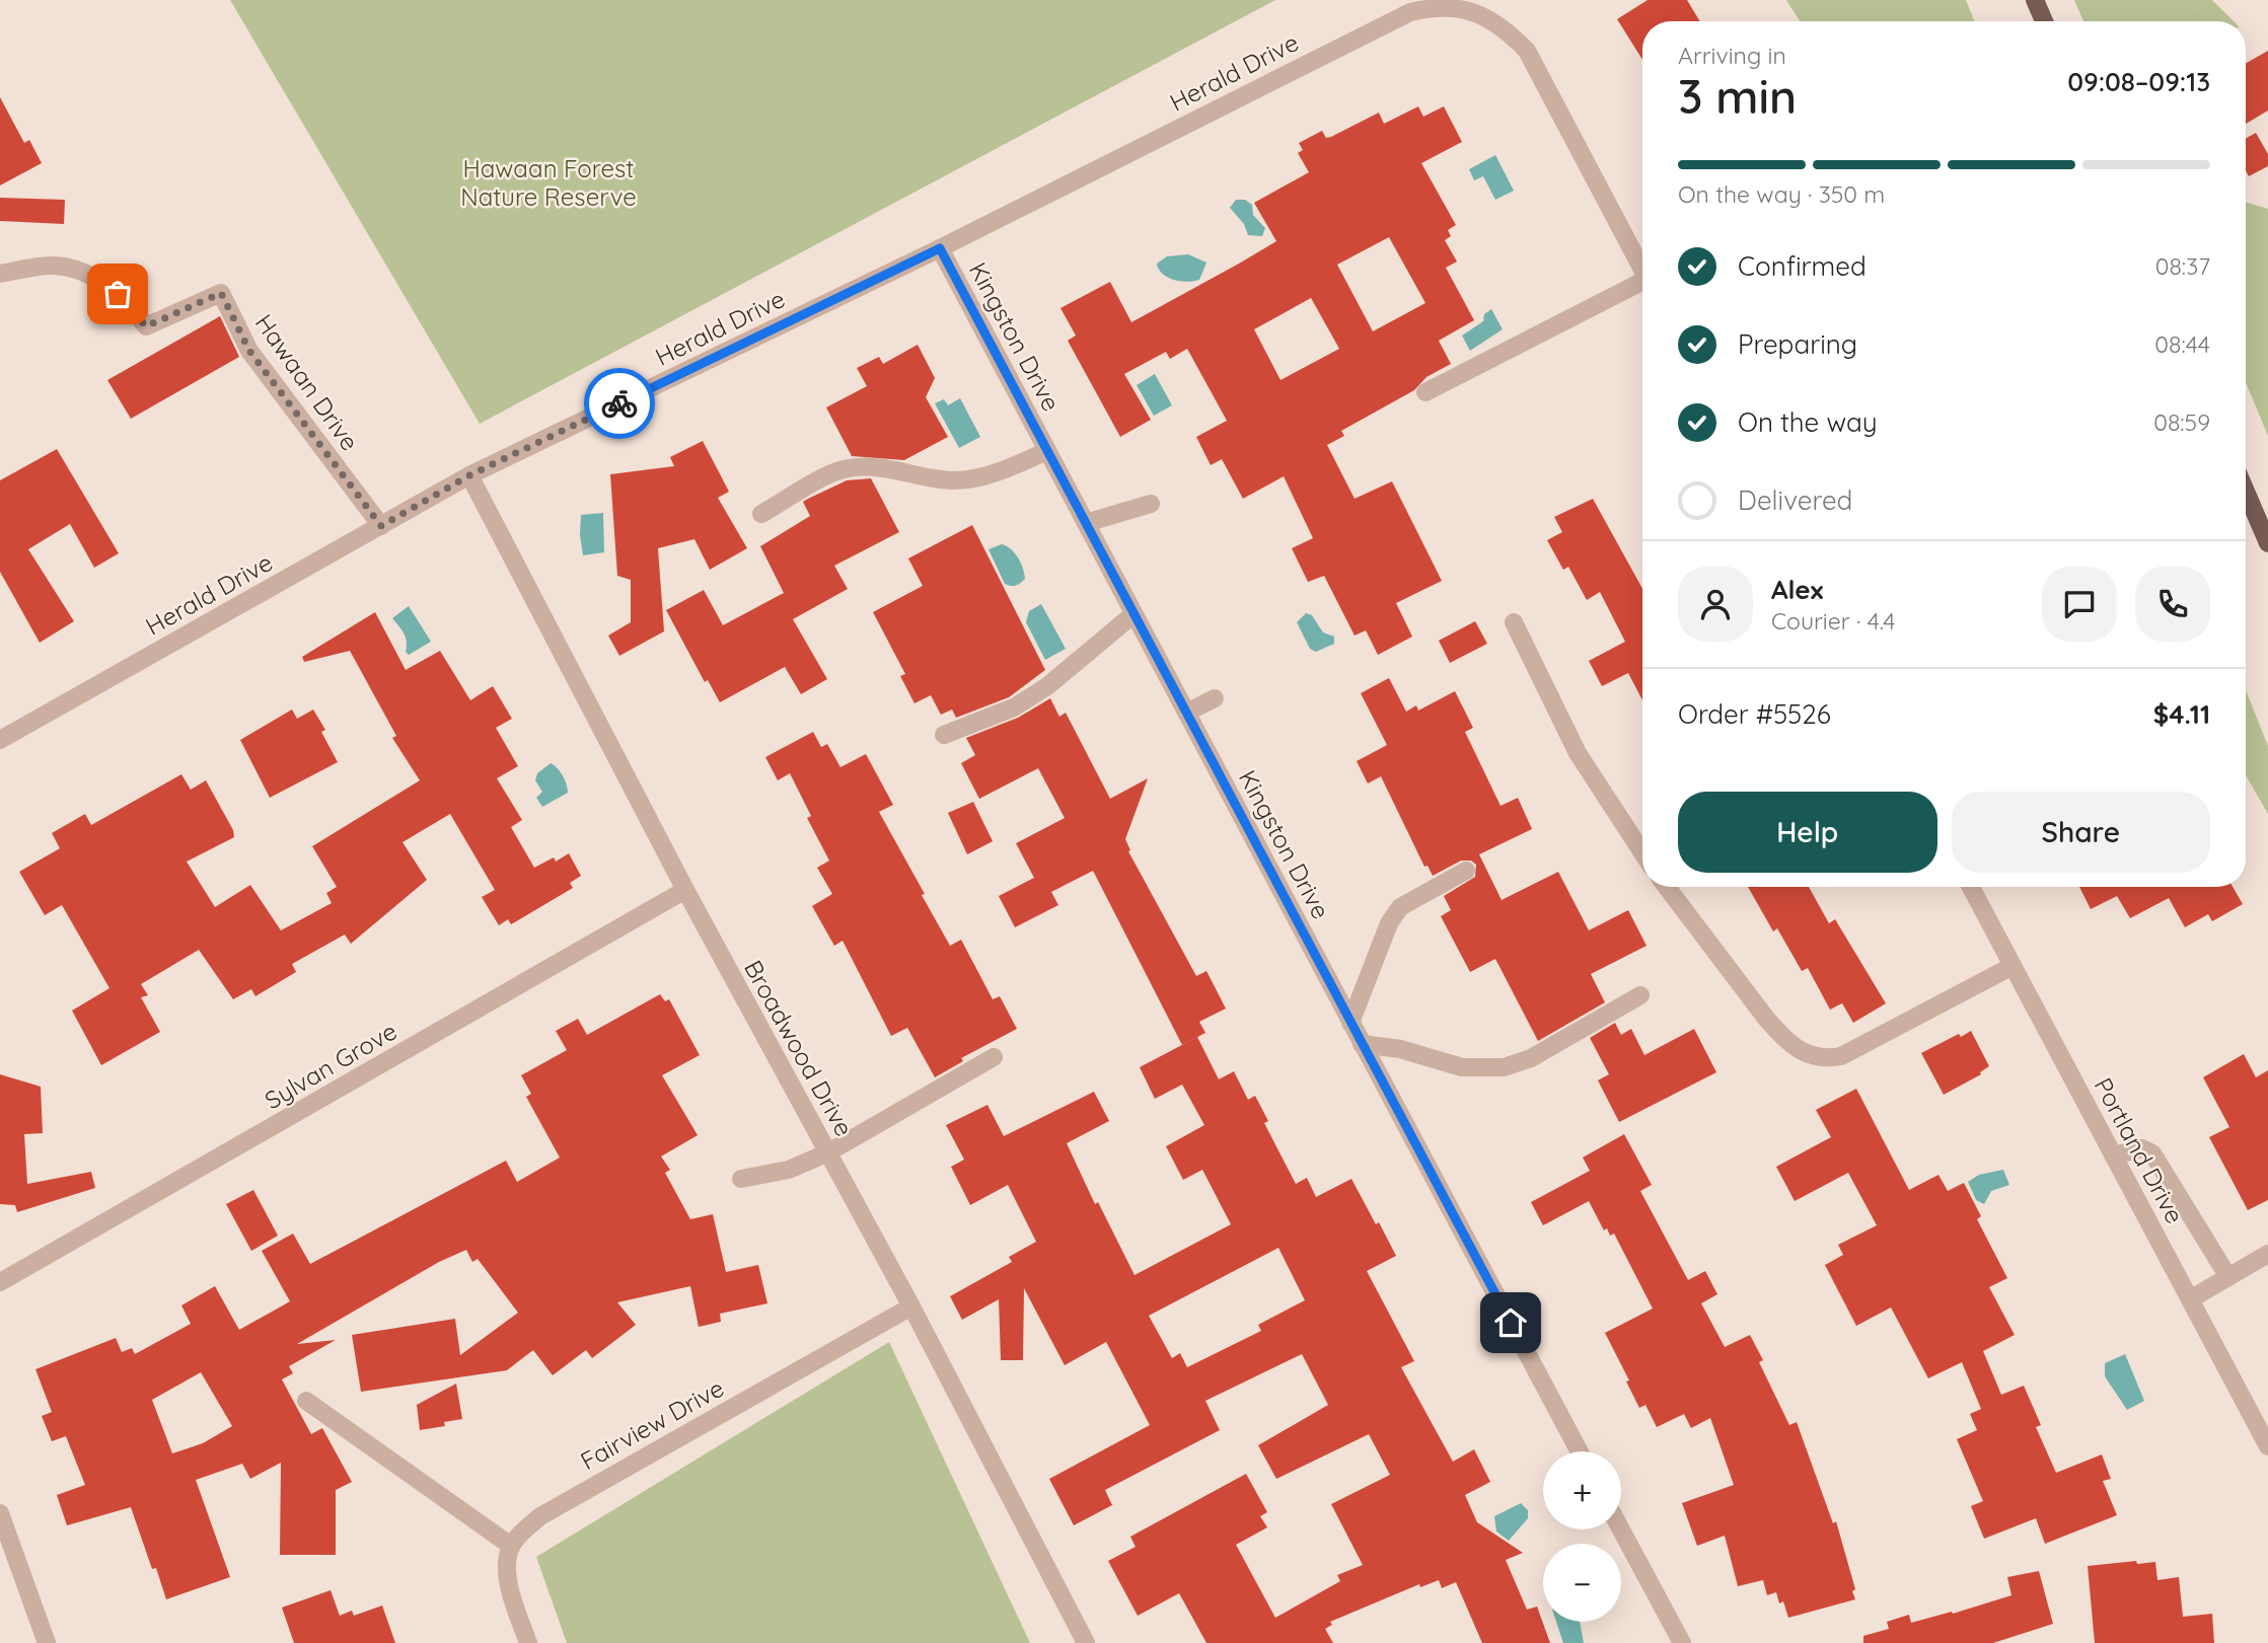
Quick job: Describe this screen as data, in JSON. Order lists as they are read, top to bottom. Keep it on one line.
{"streets":{"street":["Herald Drive","Kingston Drive","Hawaan Drive","Broadwood Drive","Sylvan Grove","Portland Drive","Fairview Drive"]},"crossings":[["Herald Drive","Kingston Drive"],["Herald Drive","Hawaan Drive"],["Herald Drive","Broadwood Drive"],["Broadwood Drive","Sylvan Grove"],["Broadwood Drive","Fairview Drive"]],"parks":["Hawaan Forest Nature Reserve"],"page":{"heading":["3 min","Arriving in","09:08–09:13"],"panel":["Alex","Courier · 4.4","Order #5526","$4.11"],"bar":"On the way · 350 m","list":[["Confirmed","08:37"],["Preparing","08:44"],["On the way","08:59"],"Delivered"],"buttons":["Help","Share"],"map_buttons":["+","−"]}}
